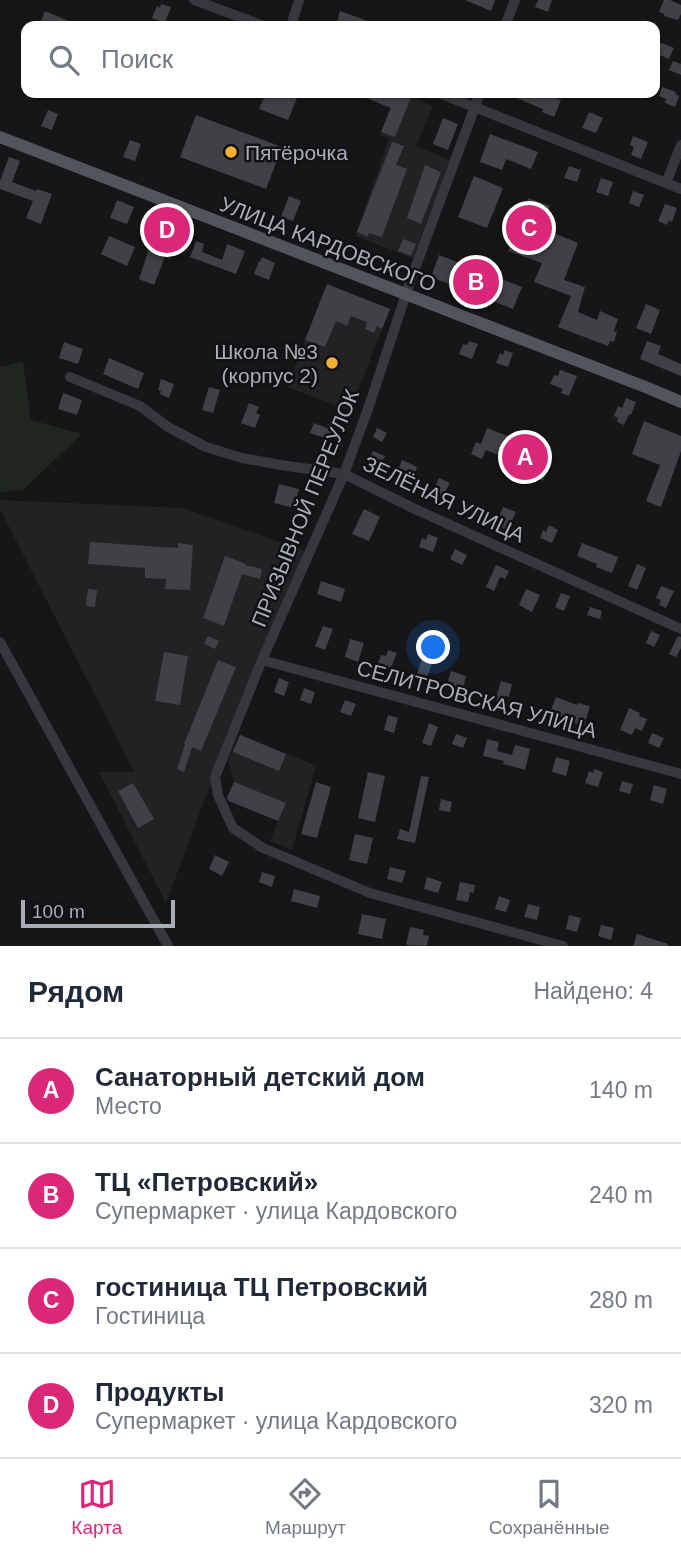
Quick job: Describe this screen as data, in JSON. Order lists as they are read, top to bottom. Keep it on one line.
{"streets":{"main road":["УЛИЦА КАРДОВСКОГО"],"street":["ЗЕЛЁНАЯ УЛИЦА","ПРИЗЫВНОЙ ПЕРЕУЛОК","СЕЛИТРОВСКАЯ УЛИЦА"]},"crossings":[["УЛИЦА КАРДОВСКОГО","ПРИЗЫВНОЙ ПЕРЕУЛОК"],["ЗЕЛЁНАЯ УЛИЦА","ПРИЗЫВНОЙ ПЕРЕУЛОК"],["ПРИЗЫВНОЙ ПЕРЕУЛОК","СЕЛИТРОВСКАЯ УЛИЦА"]],"places":["Пятёрочка","Школа №3 (корпус 2)"],"scale_bar":"100 m","page":{"search":"Поиск","pins":["C","D","B","A"],"scale":"100 m","heading":["Рядом","Найдено: 4"],"list":[{"mark":"A","name":"Санаторный детский дом","note":"Место","value":"140 m"},{"mark":"B","name":"ТЦ «Петровский»","note":"Супермаркет · улица Кардовского","value":"240 m"},{"mark":"C","name":"гостиница ТЦ Петровский","note":"Гостиница","value":"280 m"},{"mark":"D","name":"Продукты","note":"Супермаркет · улица Кардовского","value":"320 m"}],"nav":["Карта","Маршрут","Сохранённые"]}}
